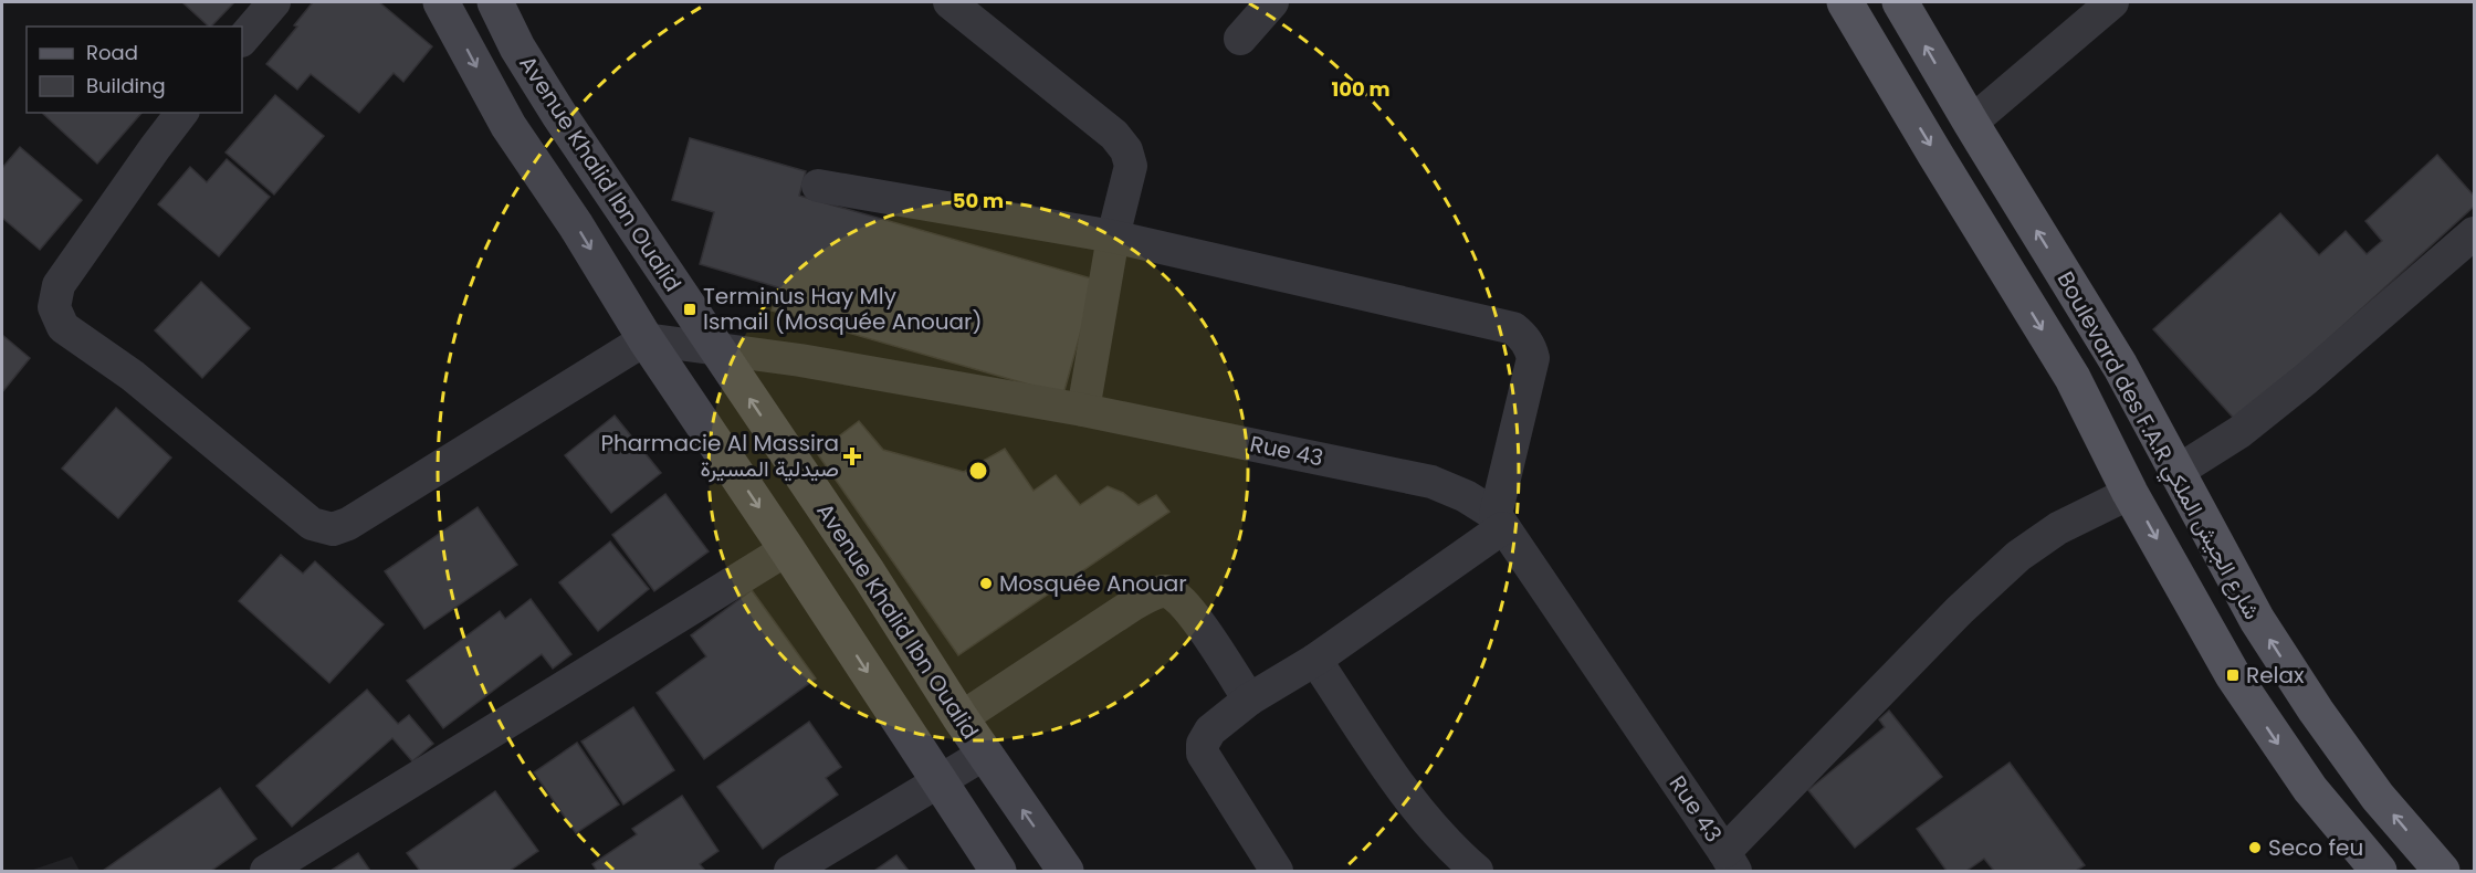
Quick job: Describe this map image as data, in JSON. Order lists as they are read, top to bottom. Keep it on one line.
{"streets":{"main road":["Avenue Khalid Ibn Oualid","Boulevard des F.A.R شارع الجيش الملكي"],"street":["Rue 43"]},"crossings":[["Avenue Khalid Ibn Oualid","Rue 43"]],"places":{"transit":["Terminus Hay Mly Ismail (Mosquée Anouar)","Relax"],"health":["Pharmacie Al Massira صيدلية المسيرة"],"other":["Mosquée Anouar","Seco feu"]},"legend":["Road","Building"],"rings":["100 m","50 m"]}
